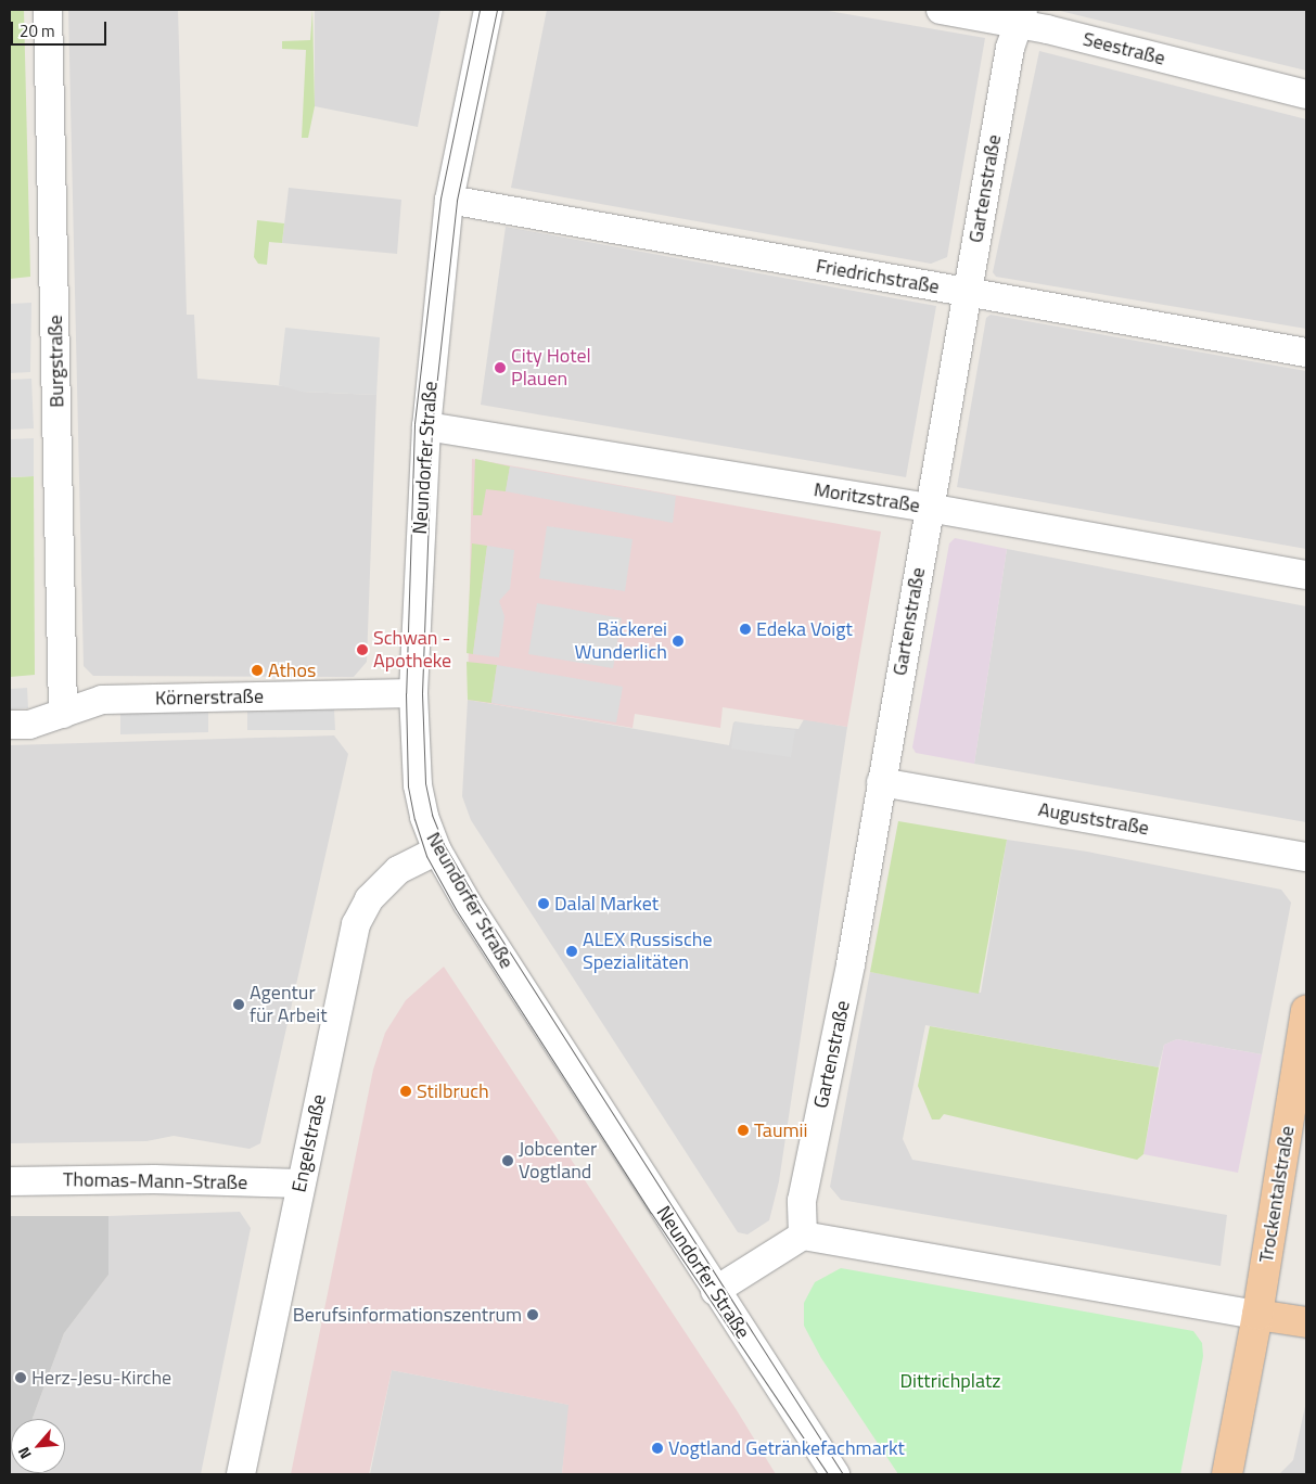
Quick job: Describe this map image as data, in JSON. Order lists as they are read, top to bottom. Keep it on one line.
{"streets":{"main road":["Trockentalstraße"],"street":["Seestraße","Gartenstraße","Friedrichstraße","Burgstraße","Neundorfer Straße","Moritzstraße","Körnerstraße","Auguststraße","Engelstraße","Thomas-Mann-Straße"]},"crossings":[["Seestraße","Gartenstraße"],["Gartenstraße","Friedrichstraße"],["Gartenstraße","Moritzstraße"],["Gartenstraße","Auguststraße"],["Friedrichstraße","Neundorfer Straße"],["Burgstraße","Körnerstraße"],["Neundorfer Straße","Moritzstraße"],["Neundorfer Straße","Körnerstraße"],["Neundorfer Straße","Engelstraße"],["Engelstraße","Thomas-Mann-Straße"]],"parks":["Dittrichplatz"],"places":["City Hotel Plauen","Edeka Voigt","Bäckerei Wunderlich","Schwan - Apotheke","Athos","Dalal Market","ALEX Russische Spezialitäten","Agentur für Arbeit","Stilbruch","Taumii","Jobcenter Vogtland","Berufsinformationszentrum","Herz-Jesu-Kirche","Vogtland Getränkefachmarkt"],"scale_bar":"20 m","north":"bottom left"}
